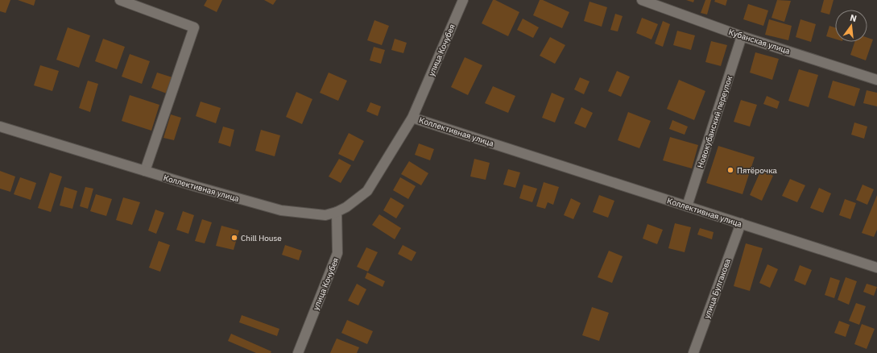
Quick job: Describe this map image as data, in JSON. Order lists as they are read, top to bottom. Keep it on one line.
{"streets":{"street":["Кубанская улица","улица Кочубея","Новокубанский переулок","Коллективная улица","улица Булгакова"]},"crossings":[["Кубанская улица","Новокубанский переулок"],["улица Кочубея","Коллективная улица"],["Новокубанский переулок","Коллективная улица"],["Коллективная улица","улица Булгакова"]],"places":["Пятёрочка","Chill House"],"north":"top"}
